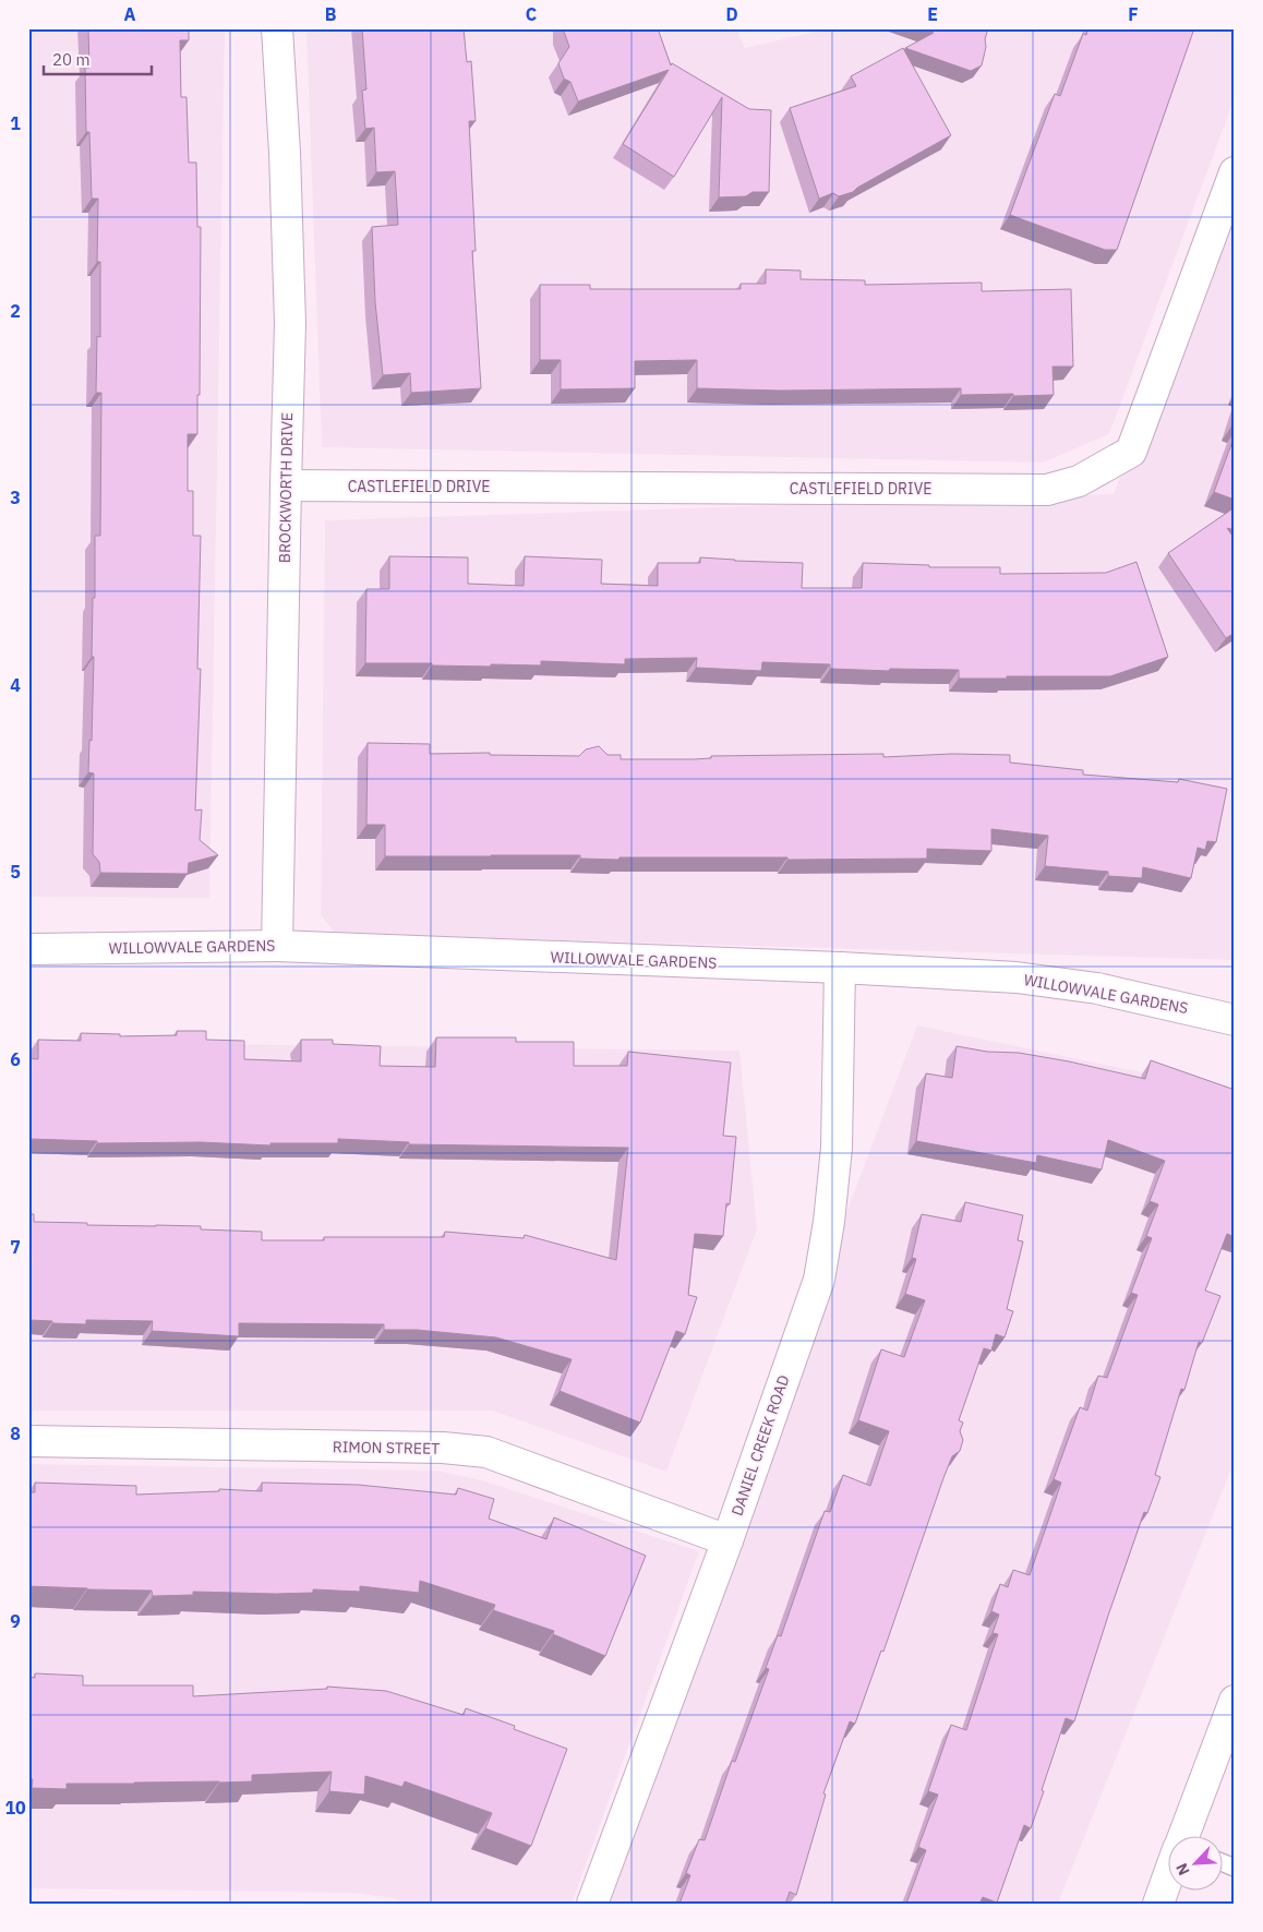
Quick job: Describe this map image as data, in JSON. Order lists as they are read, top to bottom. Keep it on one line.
{"streets":{"street":["CASTLEFIELD DRIVE","BROCKWORTH DRIVE","WILLOWVALE GARDENS","DANIEL CREEK ROAD","RIMON STREET"]},"crossings":[["CASTLEFIELD DRIVE","BROCKWORTH DRIVE"],["BROCKWORTH DRIVE","WILLOWVALE GARDENS"],["WILLOWVALE GARDENS","DANIEL CREEK ROAD"],["DANIEL CREEK ROAD","RIMON STREET"]],"scale_bar":"20 m","north":"bottom left","grid":{"columns":["A","B","C","D","E","F"],"rows":["1","2","3","4","5","6","7","8","9","10"]}}
